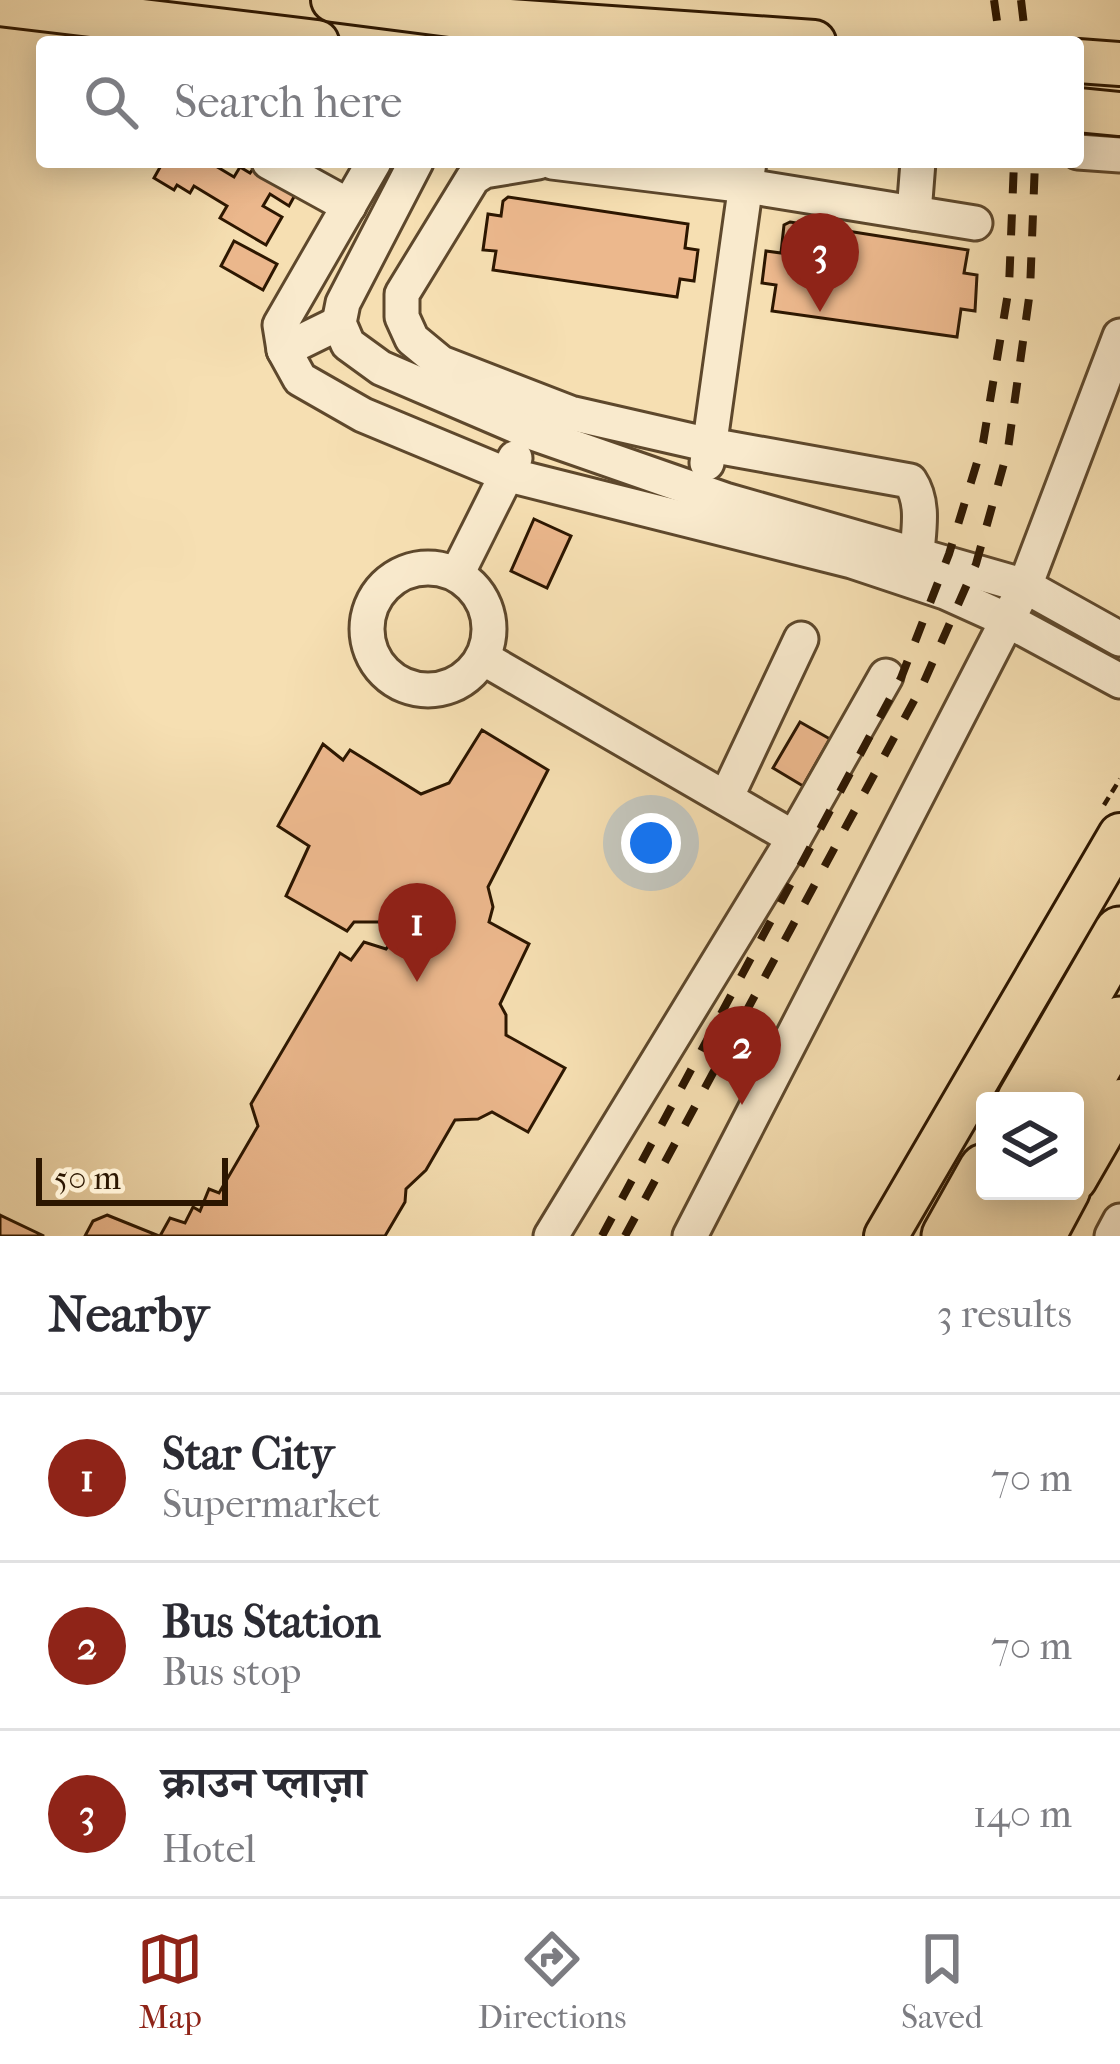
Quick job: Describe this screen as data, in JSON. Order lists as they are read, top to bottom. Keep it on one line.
{"scale_bar":"50 m","page":{"search":"Search here","pins":["3","1","2"],"scale":"50 m","heading":["Nearby","3 results"],"list":[{"mark":"1","name":"Star City","note":"Supermarket","value":"70 m"},{"mark":"2","name":"Bus Station","note":"Bus stop","value":"70 m"},{"mark":"3","name":"क्राउन प्लाज़ा","note":"Hotel","value":"140 m"}],"nav":["Map","Directions","Saved"]}}
